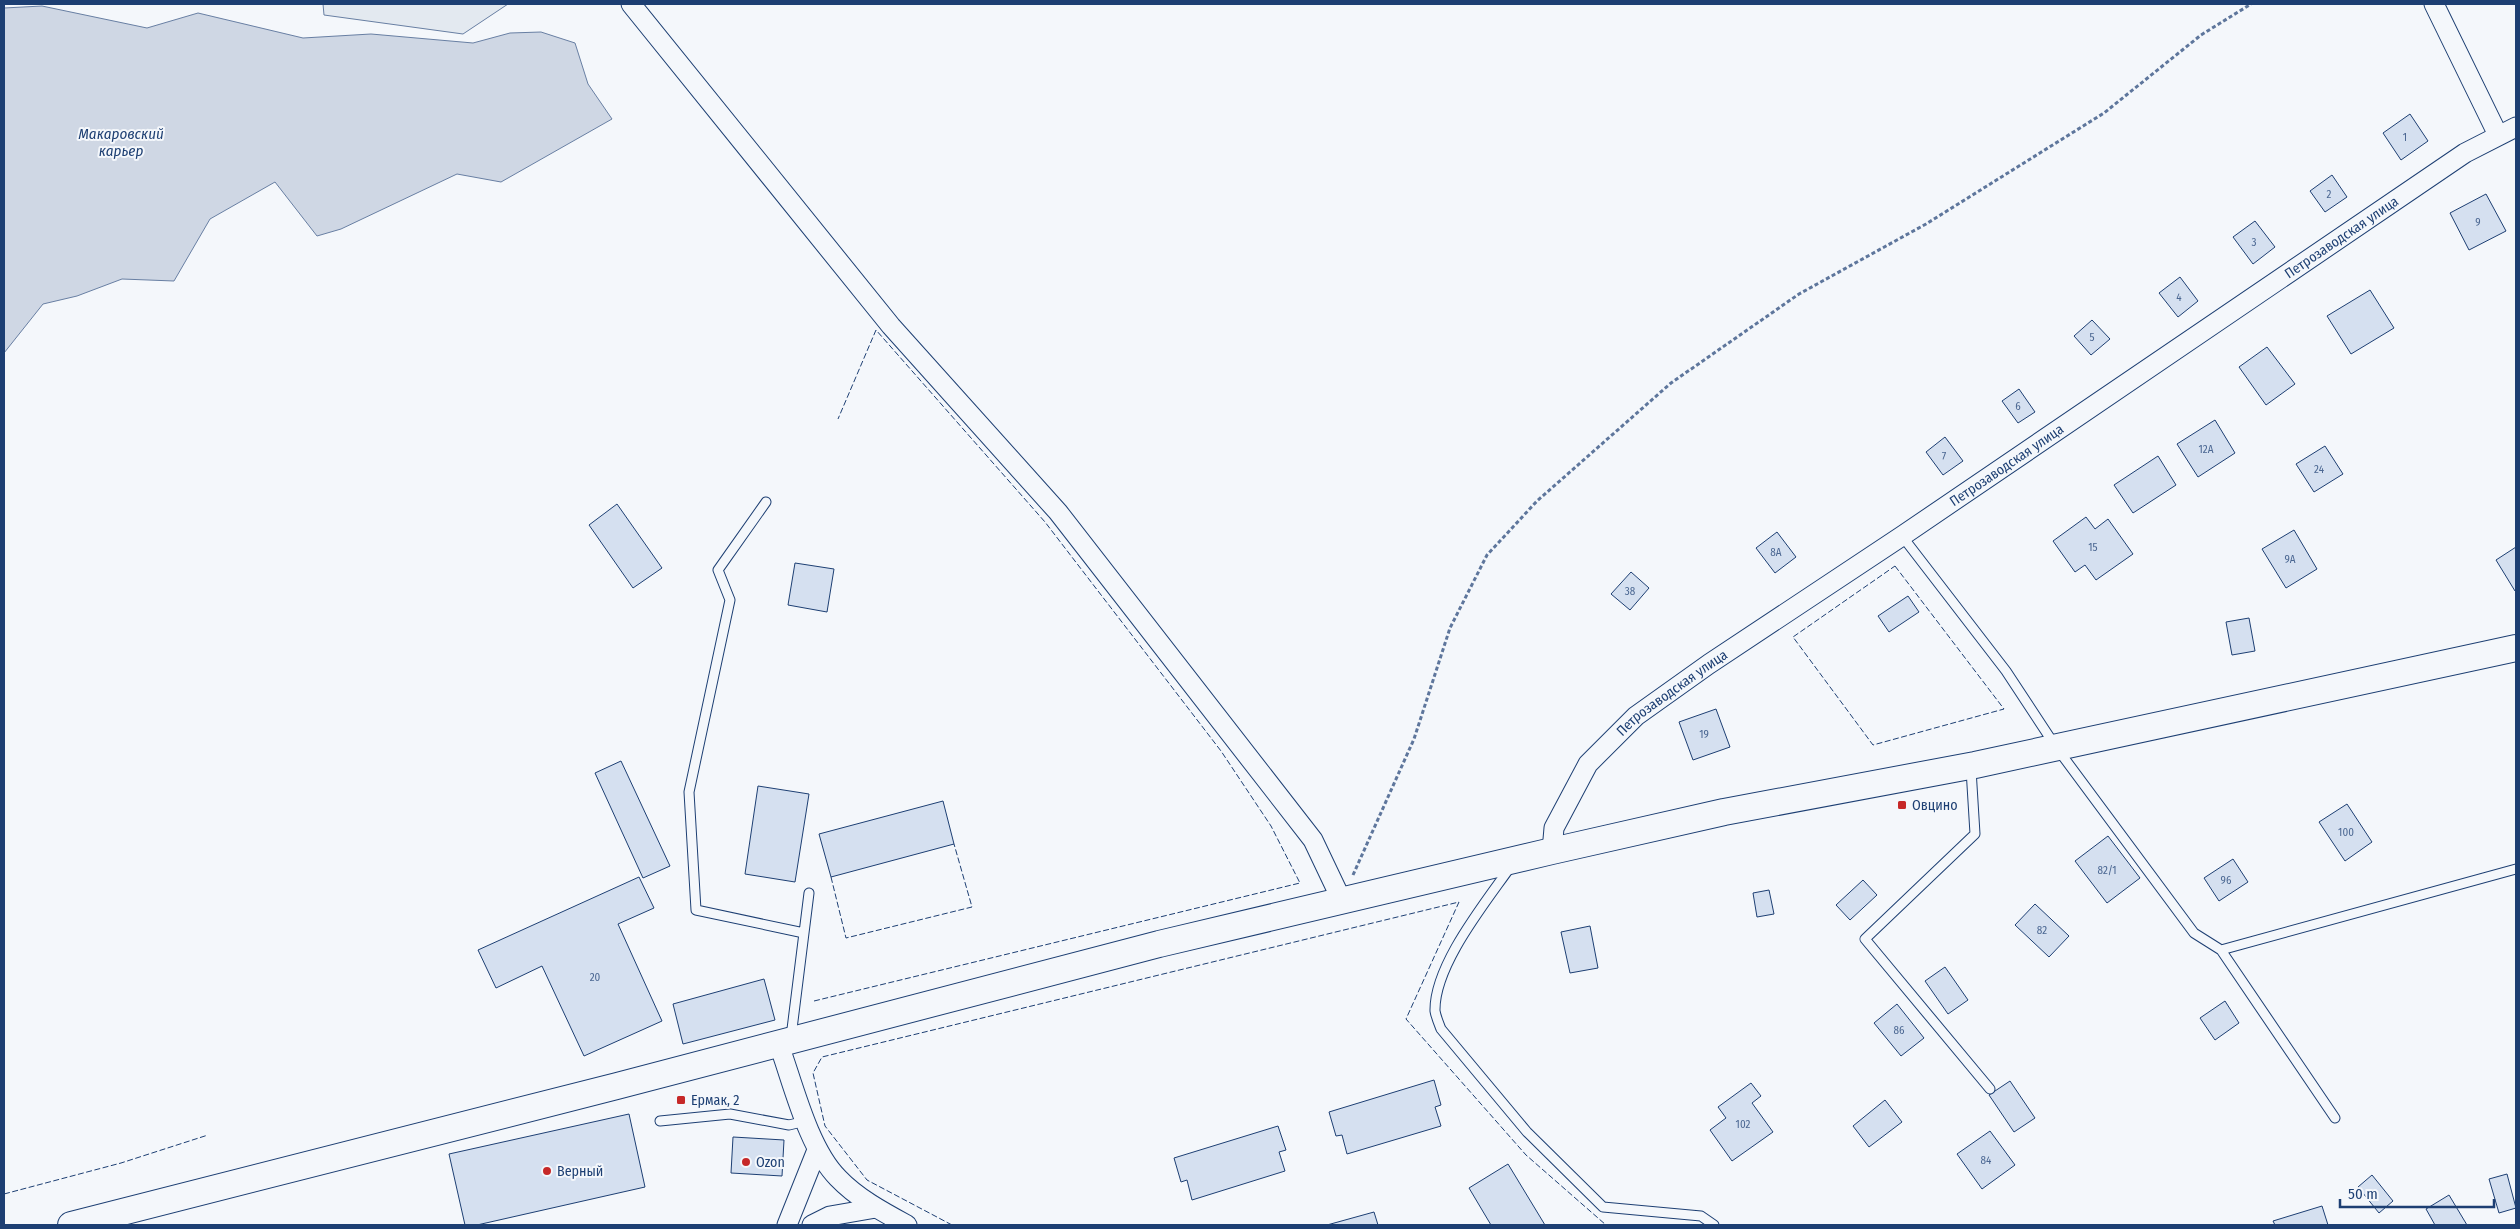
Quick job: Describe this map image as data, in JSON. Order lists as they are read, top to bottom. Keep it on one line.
{"streets":{"street":["Петрозаводская улица"]},"water":["Макаровский карьер"],"places":{"transit":["Овцино","Ермак, 2"],"other":["Ozon","Верный"]},"house_numbers":["1","2","9","3","4","5","6","12А","7","24","15","8А","9А","38","19","100","82/1","96","82","20","86","102","84"],"scale_bar":"50 m"}
